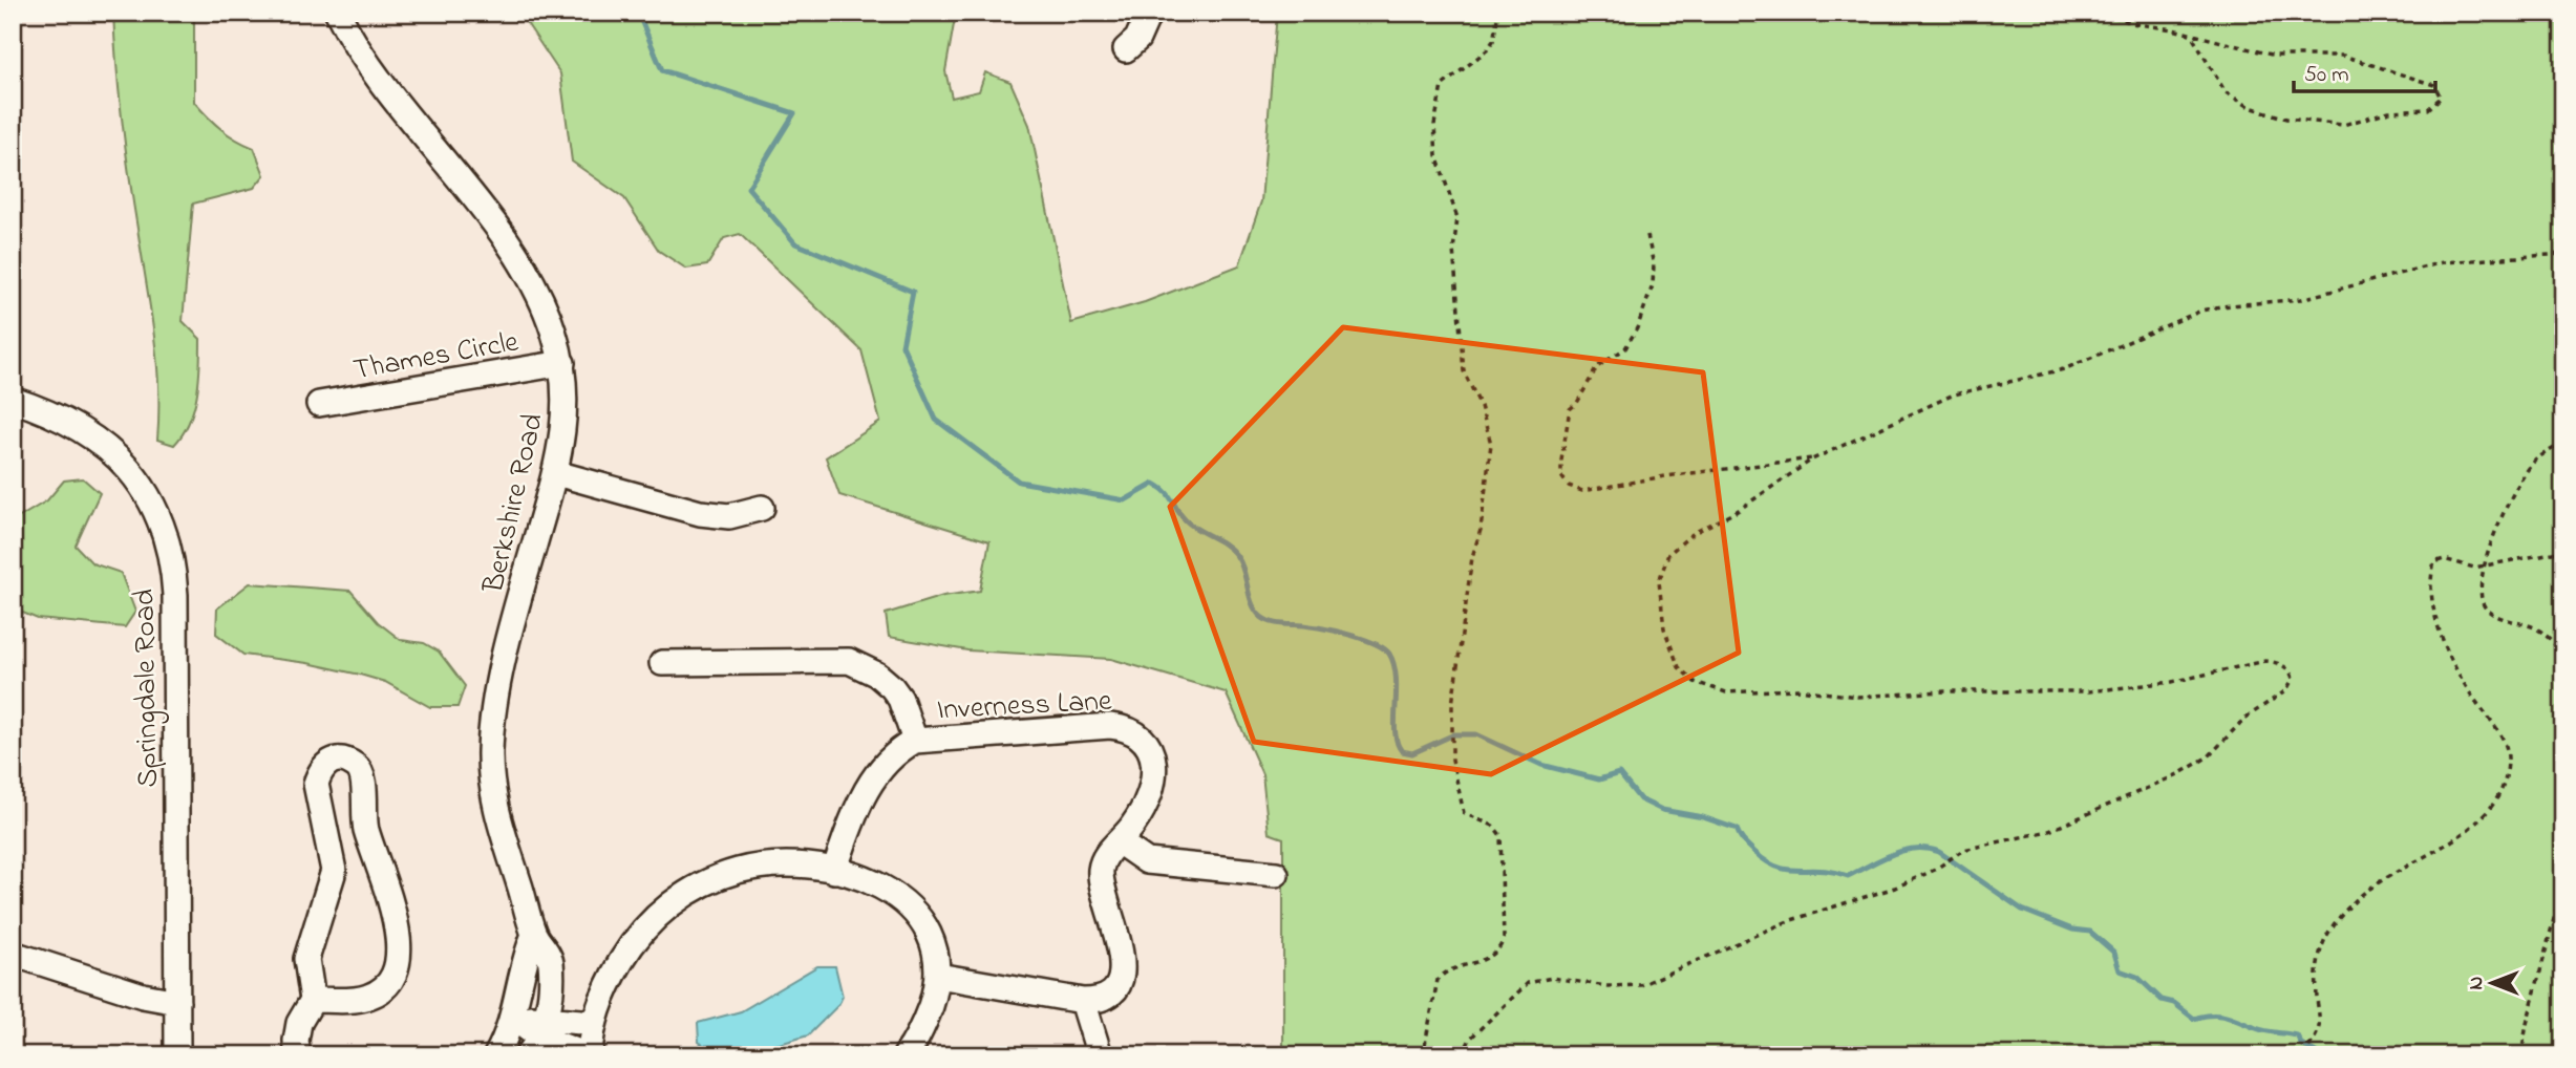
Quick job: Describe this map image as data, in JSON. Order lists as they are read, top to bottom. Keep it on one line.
{"streets":{"street":["Thames Circle","Berkshire Road","Springdale Road","Inverness Lane"]},"crossings":[["Thames Circle","Berkshire Road"]],"scale_bar":"50 m","north":"left"}
